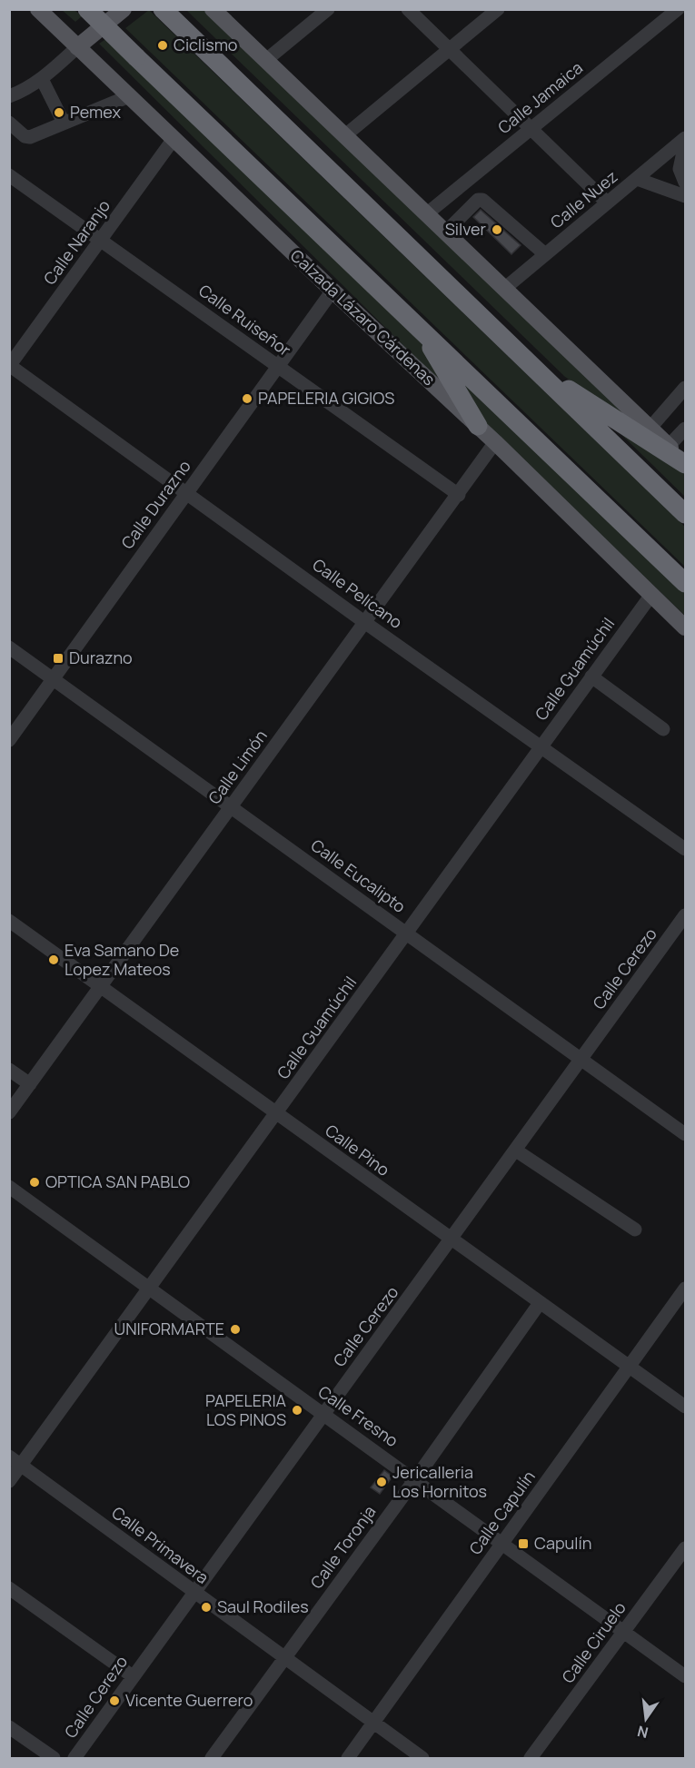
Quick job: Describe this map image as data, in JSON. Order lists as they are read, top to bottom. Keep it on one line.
{"streets":{"highway":["Calzada Lázaro Cárdenas"],"street":["Calle Jamaica","Calle Nuez","Calle Naranjo","Calle Ruiseñor","Calle Durazno","Calle Pelícano","Calle Guamúchil","Calle Limón","Calle Eucalipto","Calle Cerezo","Calle Pino","Calle Fresno","Calle Capulín","Calle Primavera","Calle Toronja","Calle Ciruelo"]},"crossings":[["Calle Naranjo","Calzada Lázaro Cárdenas"],["Calle Naranjo","Calle Ruiseñor"],["Calle Naranjo","Calle Pelícano"],["Calzada Lázaro Cárdenas","Calle Durazno"],["Calzada Lázaro Cárdenas","Calle Guamúchil"],["Calzada Lázaro Cárdenas","Calle Limón"],["Calle Ruiseñor","Calle Durazno"],["Calle Ruiseñor","Calle Limón"],["Calle Durazno","Calle Pelícano"],["Calle Durazno","Calle Eucalipto"],["Calle Pelícano","Calle Guamúchil"],["Calle Pelícano","Calle Limón"],["Calle Guamúchil","Calle Eucalipto"],["Calle Guamúchil","Calle Pino"],["Calle Guamúchil","Calle Fresno"],["Calle Guamúchil","Calle Primavera"],["Calle Limón","Calle Eucalipto"],["Calle Limón","Calle Pino"],["Calle Eucalipto","Calle Cerezo"],["Calle Cerezo","Calle Pino"],["Calle Cerezo","Calle Fresno"],["Calle Cerezo","Calle Primavera"],["Calle Pino","Calle Capulín"],["Calle Pino","Calle Toronja"],["Calle Fresno","Calle Capulín"],["Calle Fresno","Calle Toronja"],["Calle Fresno","Calle Ciruelo"],["Calle Capulín","Calle Primavera"],["Calle Primavera","Calle Toronja"]],"places":{"other":["Ciclismo","Pemex","Silver","PAPELERIA GIGIOS","Eva Samano De Lopez Mateos","OPTICA SAN PABLO","UNIFORMARTE","PAPELERIA LOS PINOS","Jericalleria Los Hornitos","Saul Rodiles","Vicente Guerrero"],"transit":["Durazno","Capulín"]},"north":"bottom"}
